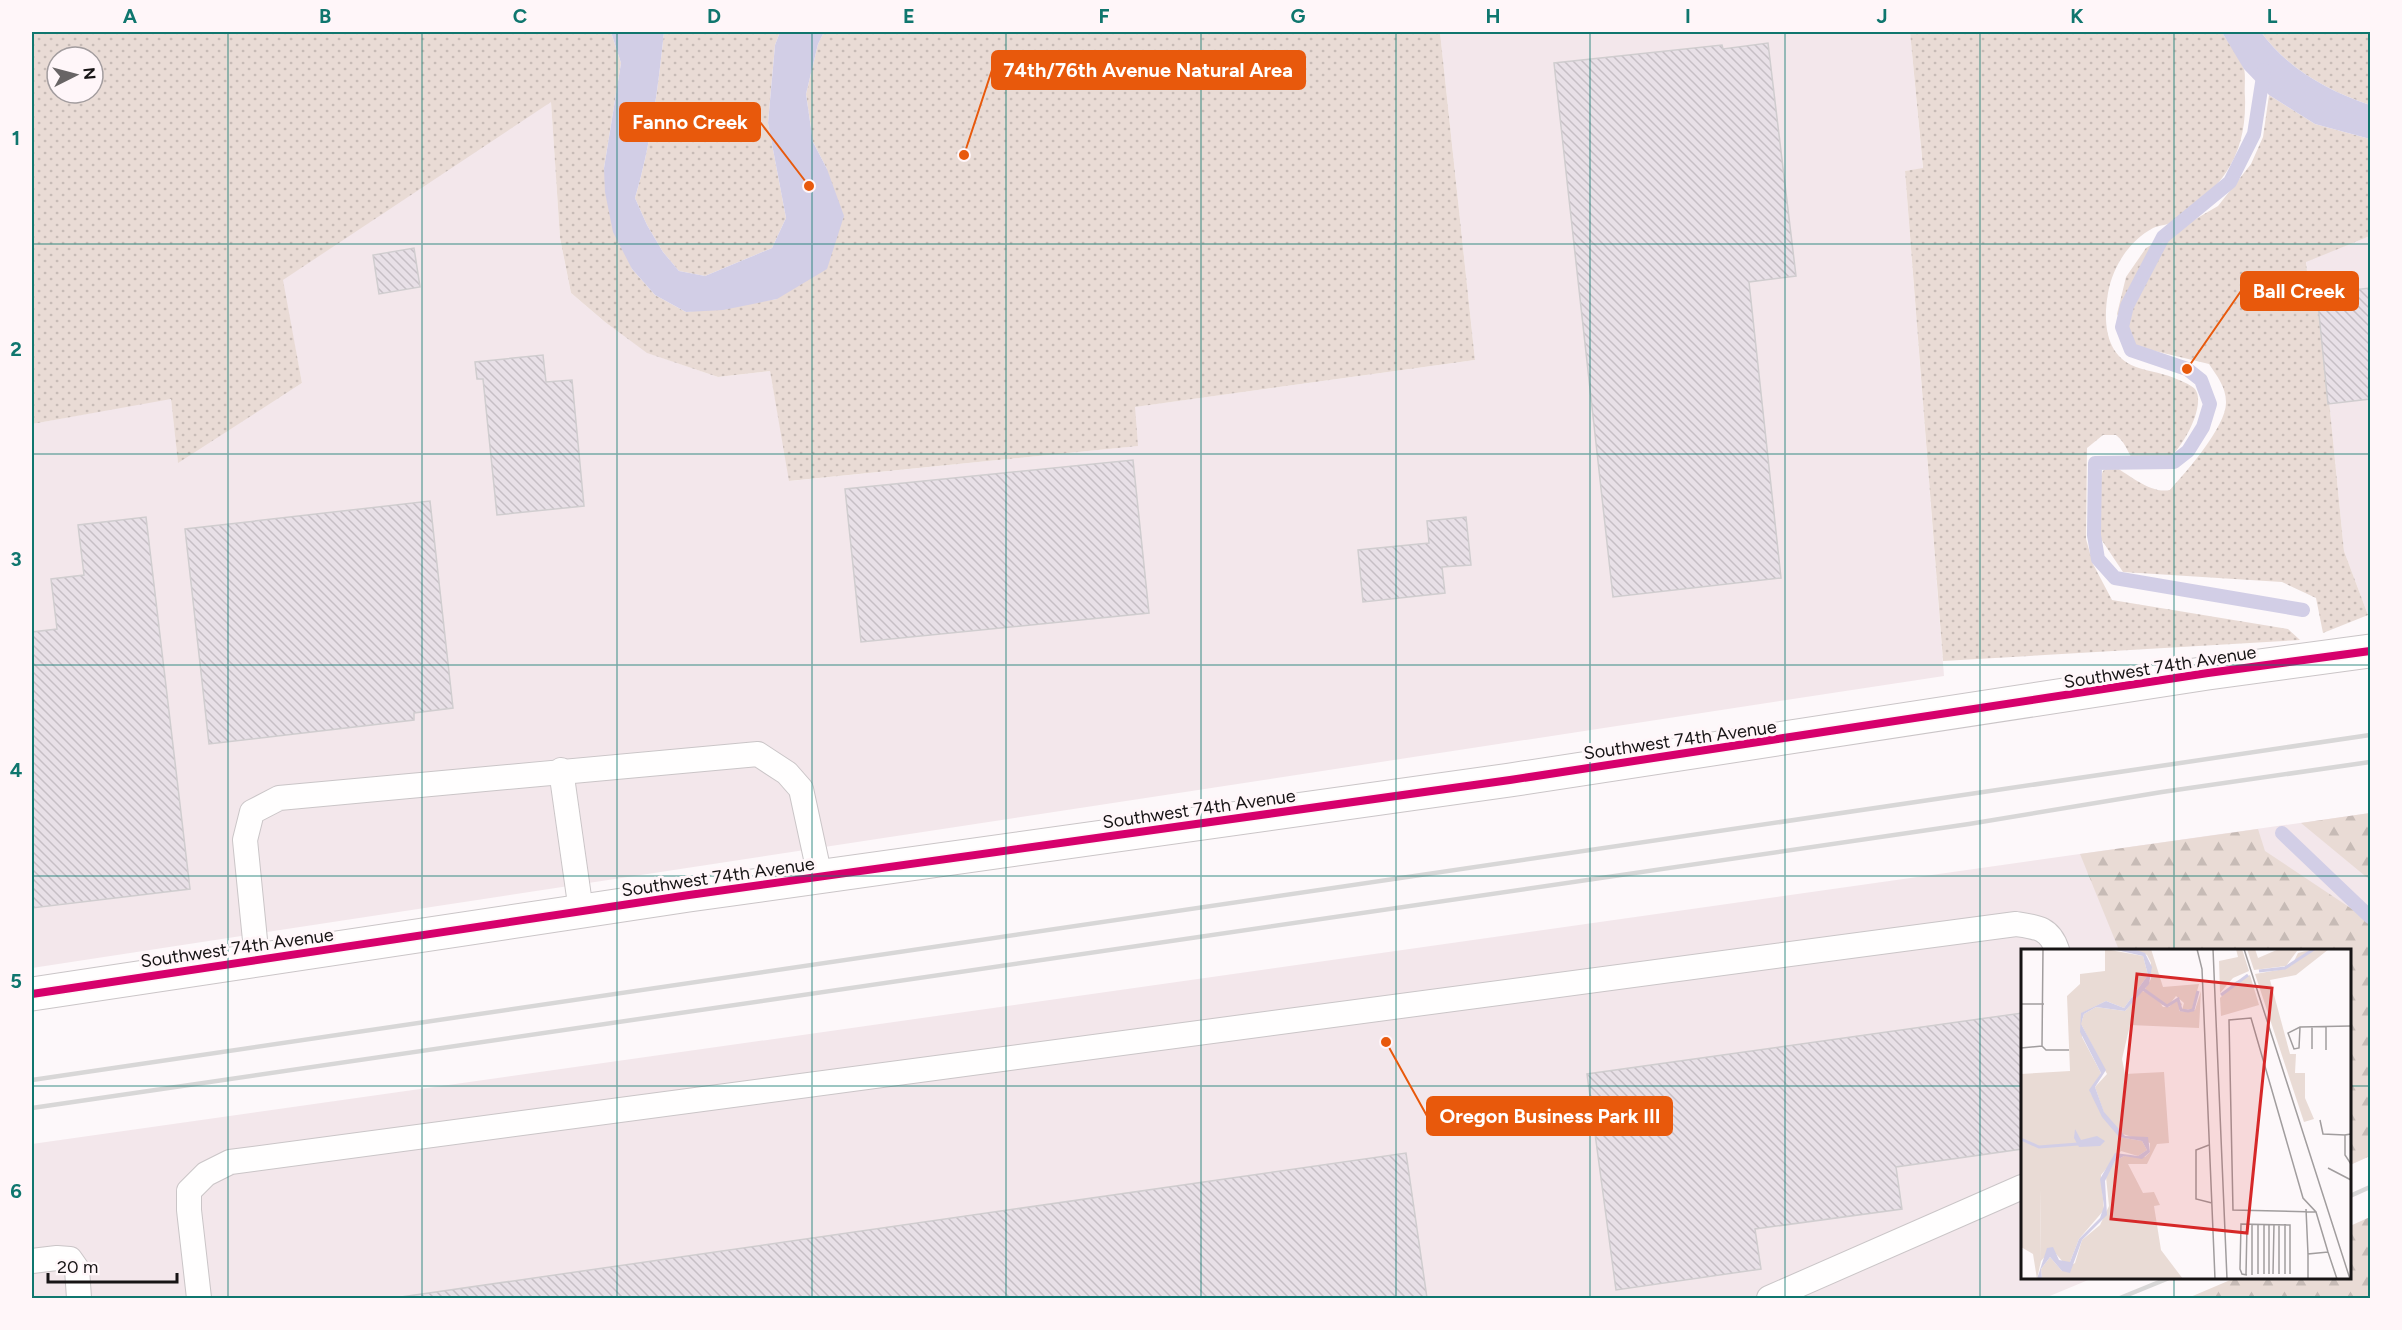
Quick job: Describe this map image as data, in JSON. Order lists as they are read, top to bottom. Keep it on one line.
{"streets":{"street":["Southwest 74th Avenue"]},"places":["74th/76th Avenue Natural Area","Fanno Creek","Ball Creek","Oregon Business Park III"],"scale_bar":"20 m","north":"right","grid":{"columns":["A","B","C","D","E","F","G","H","I","J","K","L"],"rows":["1","2","3","4","5","6"]}}
